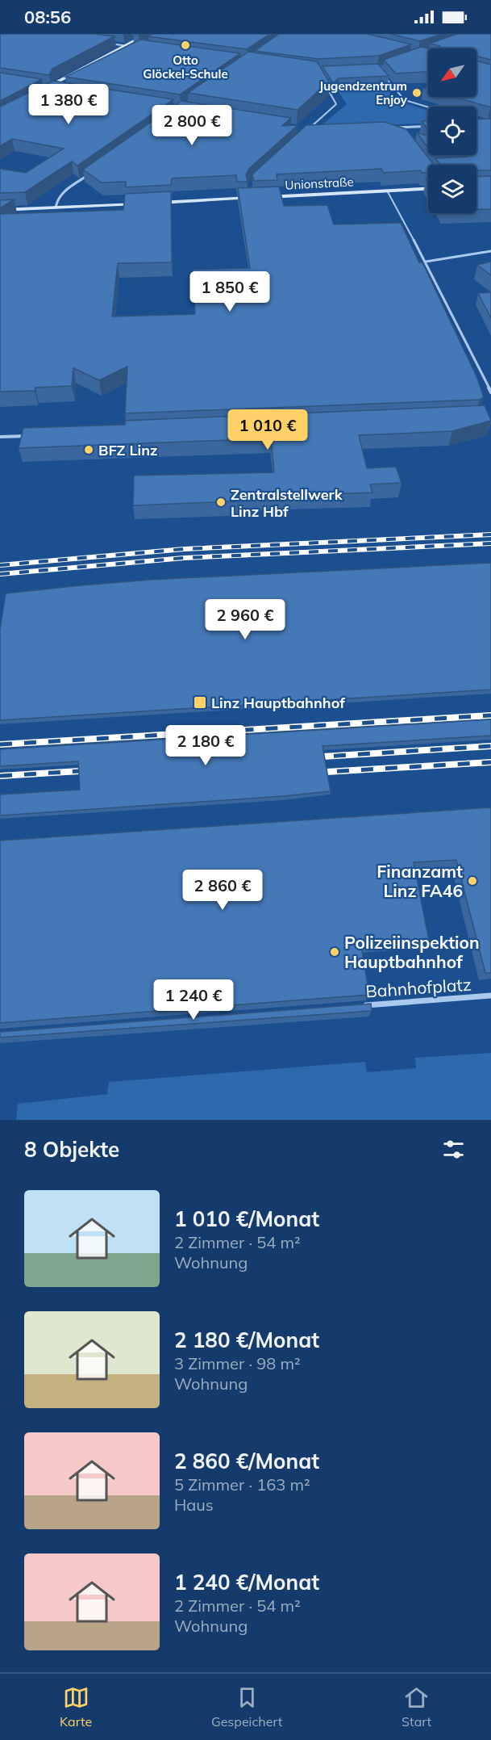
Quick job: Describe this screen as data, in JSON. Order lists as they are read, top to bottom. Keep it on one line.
{"streets":{"main road":["Unionstraße"],"lane":["Bahnhofplatz"]},"places":{"other":["Otto Glöckel-Schule","Jugendzentrum Enjoy","BFZ Linz","Zentralstellwerk Linz Hbf","Finanzamt Linz FA46","Polizeiinspektion Hauptbahnhof"],"transit":["Linz Hauptbahnhof"]},"north":"bottom left","page":{"status":"08:56","price":["1 380 €","2 800 €","1 850 €","1 010 €","2 960 €","2 180 €","2 860 €","1 240 €"],"heading":"8 Objekte","list":[{"name":"1 010 €/Monat","note":"2 Zimmer · 54 m² · Wohnung"},{"name":"2 180 €/Monat","note":"3 Zimmer · 98 m² · Wohnung"},{"name":"2 860 €/Monat","note":"5 Zimmer · 163 m² · Haus"},{"name":"1 240 €/Monat","note":"2 Zimmer · 54 m² · Wohnung"}],"tabs":["Karte","Gespeichert","Start"]}}
